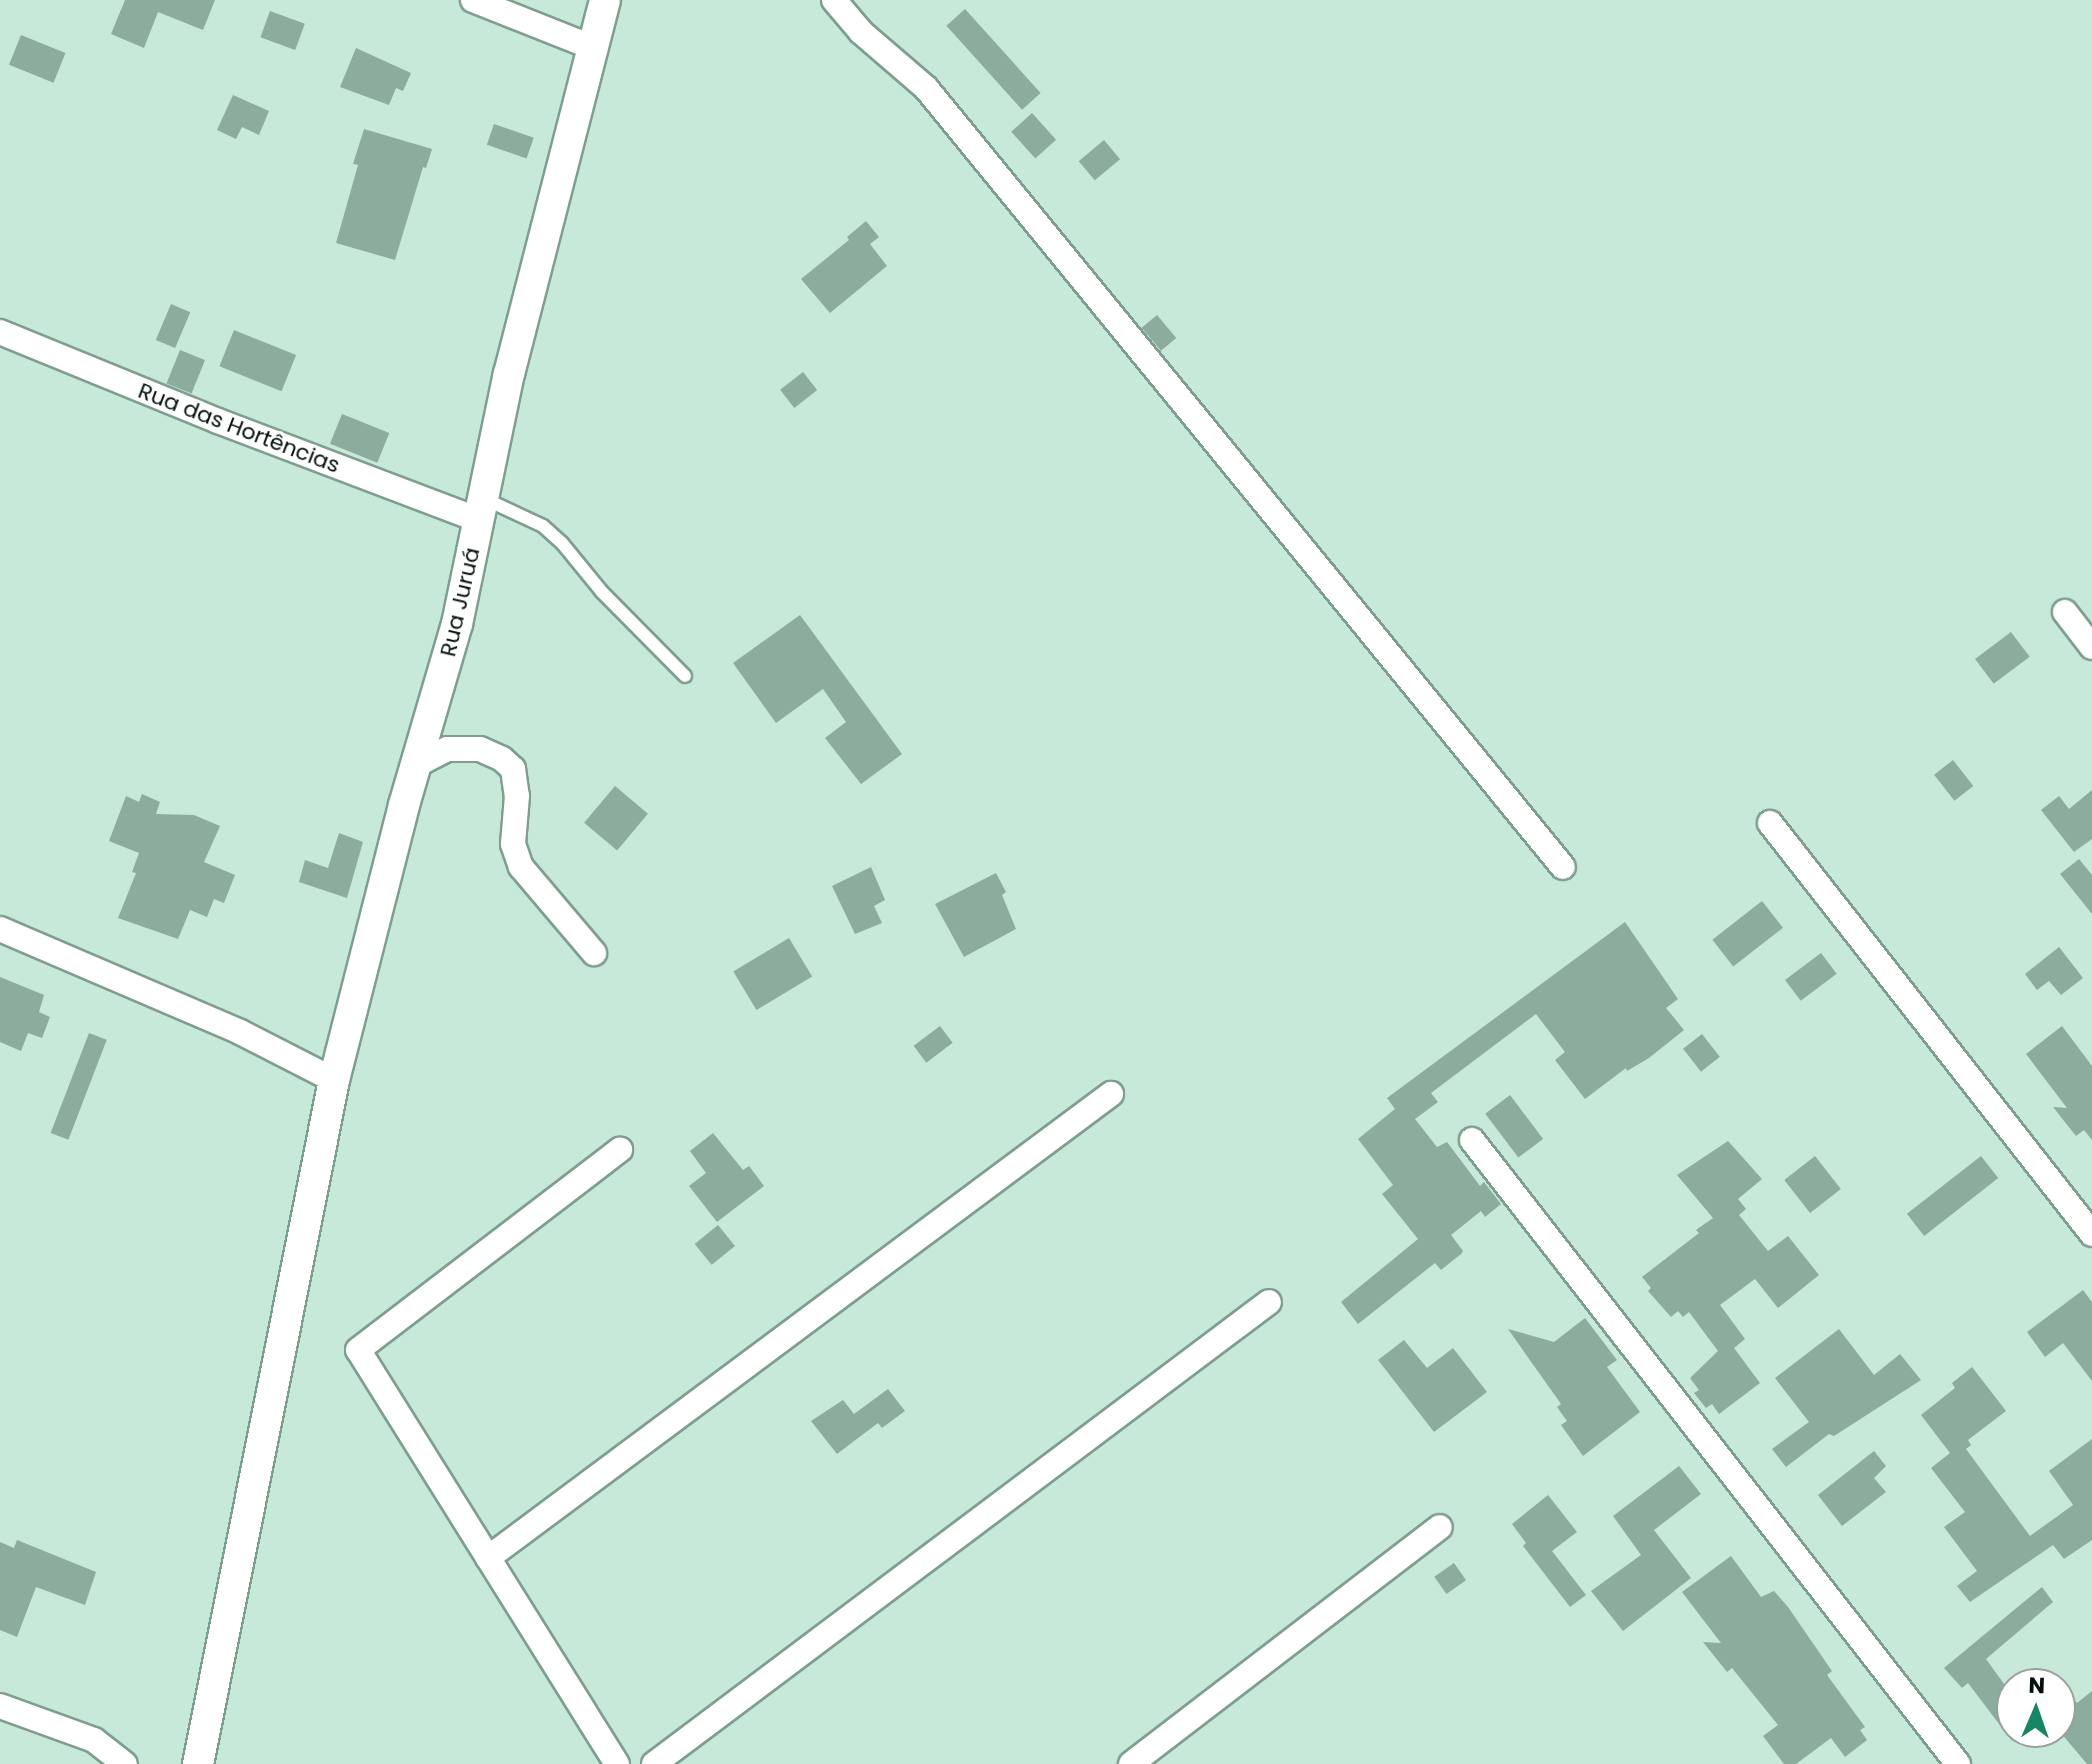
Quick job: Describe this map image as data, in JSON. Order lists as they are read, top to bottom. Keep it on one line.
{"streets":{"street":["Rua das Hortências","Rua Juruá"]},"crossings":[["Rua das Hortências","Rua Juruá"]],"north":"top"}
